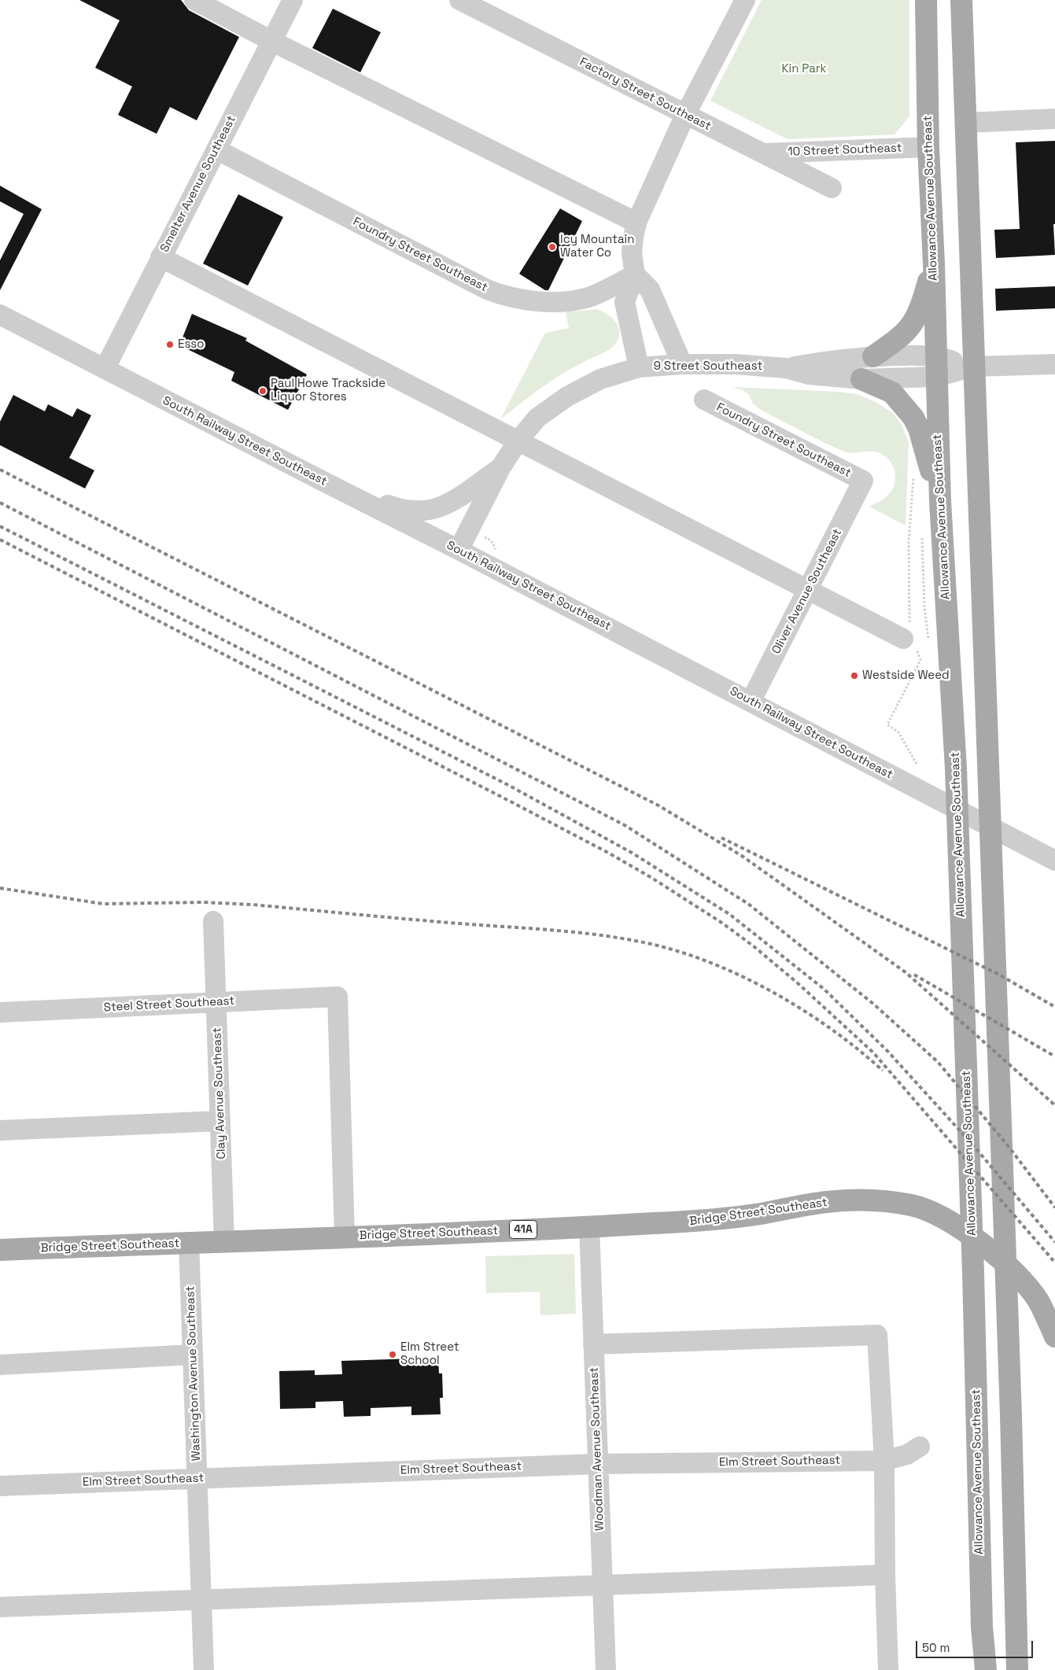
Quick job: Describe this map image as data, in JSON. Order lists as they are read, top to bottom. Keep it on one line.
{"streets":{"main road":["Allowance Avenue Southeast","Bridge Street Southeast","41A"],"street":["Factory Street Southeast","10 Street Southeast","Smelter Avenue Southeast","Foundry Street Southeast","9 Street Southeast","South Railway Street Southeast","Oliver Avenue Southeast","Steel Street Southeast","Clay Avenue Southeast","Washington Avenue Southeast","Woodman Avenue Southeast","Elm Street Southeast"]},"crossings":[["Factory Street Southeast","10 Street Southeast"],["10 Street Southeast","Allowance Avenue Southeast"],["Smelter Avenue Southeast","Foundry Street Southeast"],["Smelter Avenue Southeast","South Railway Street Southeast"],["Allowance Avenue Southeast","9 Street Southeast"],["Foundry Street Southeast","Oliver Avenue Southeast"],["9 Street Southeast","South Railway Street Southeast"],["South Railway Street Southeast","Oliver Avenue Southeast"],["Steel Street Southeast","Clay Avenue Southeast"],["Steel Street Southeast","Bridge Street Southeast"],["Clay Avenue Southeast","Bridge Street Southeast"],["Bridge Street Southeast","Washington Avenue Southeast"],["Bridge Street Southeast","Woodman Avenue Southeast"],["Washington Avenue Southeast","Elm Street Southeast"],["Woodman Avenue Southeast","Elm Street Southeast"]],"parks":["Kin Park"],"places":["Icy Mountain Water Co","Esso","Paul Howe Trackside Liquor Stores","Westside Weed","Elm Street School"],"scale_bar":"50 m"}
